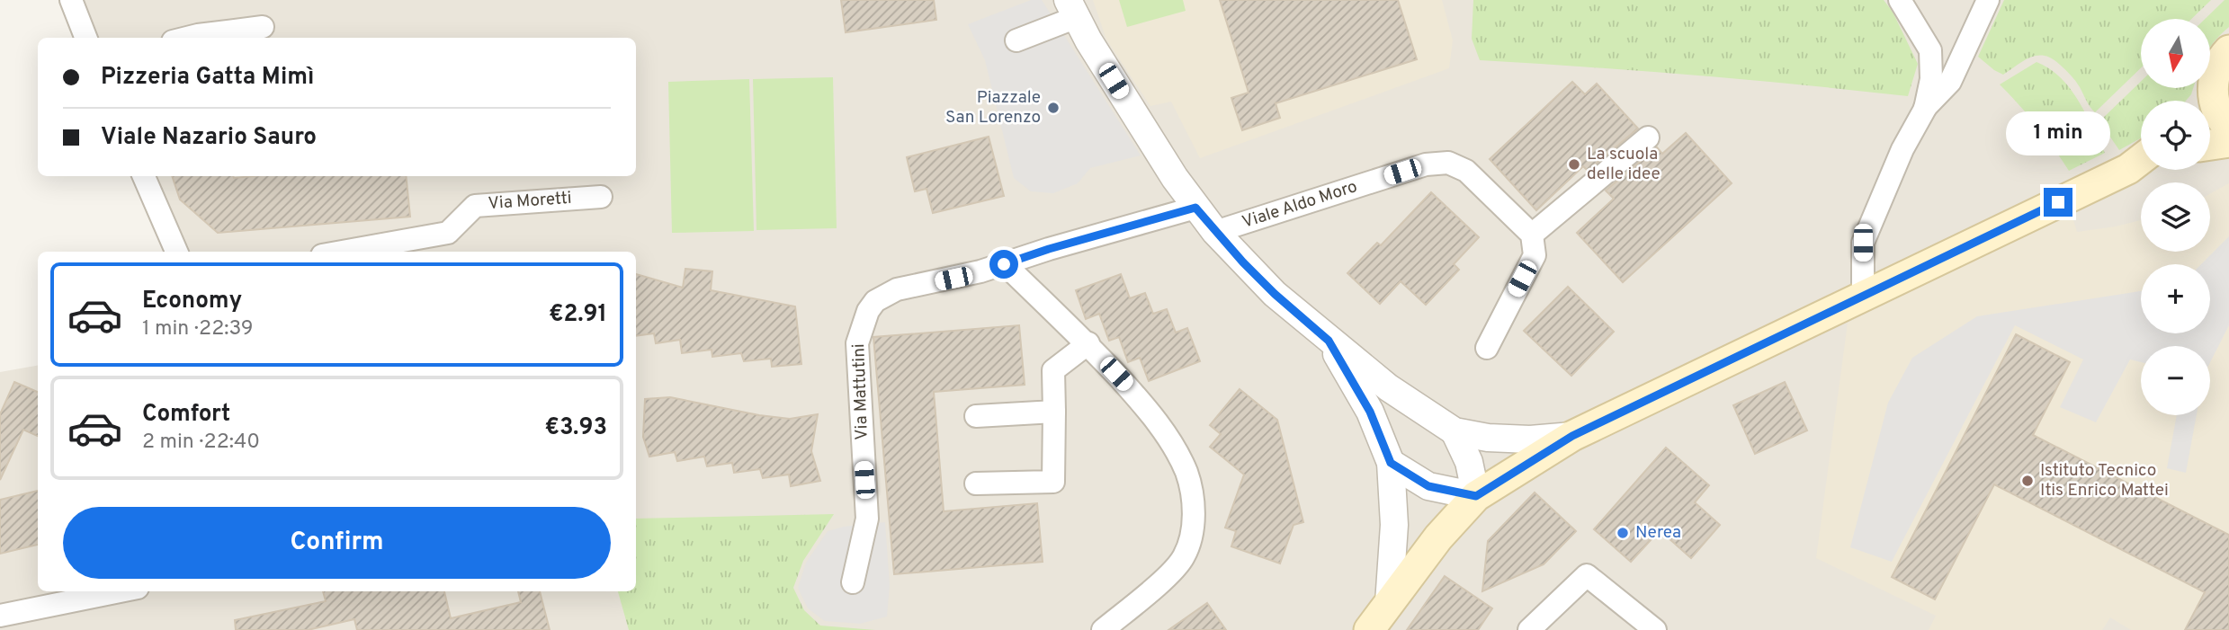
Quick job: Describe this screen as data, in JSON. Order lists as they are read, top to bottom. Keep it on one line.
{"streets":{"street":["Via Moretti","Viale Aldo Moro","Via Mattutini"]},"crossings":[["Viale Aldo Moro","Via Mattutini"]],"places":["Piazzale San Lorenzo","La scuola delle idee","Istituto Tecnico Itis Enrico Mattei","Nerea"],"north":"bottom","page":{"map_buttons":["+","−"],"banner":["Pizzeria Gatta Mimì","Viale Nazario Sauro"],"bubble":"1 min","list":[{"name":"Economy","note":"1 min · 22:39","value":"€2.91"},{"name":"Comfort","note":"2 min · 22:40","value":"€3.93"}],"buttons":"Confirm"}}
